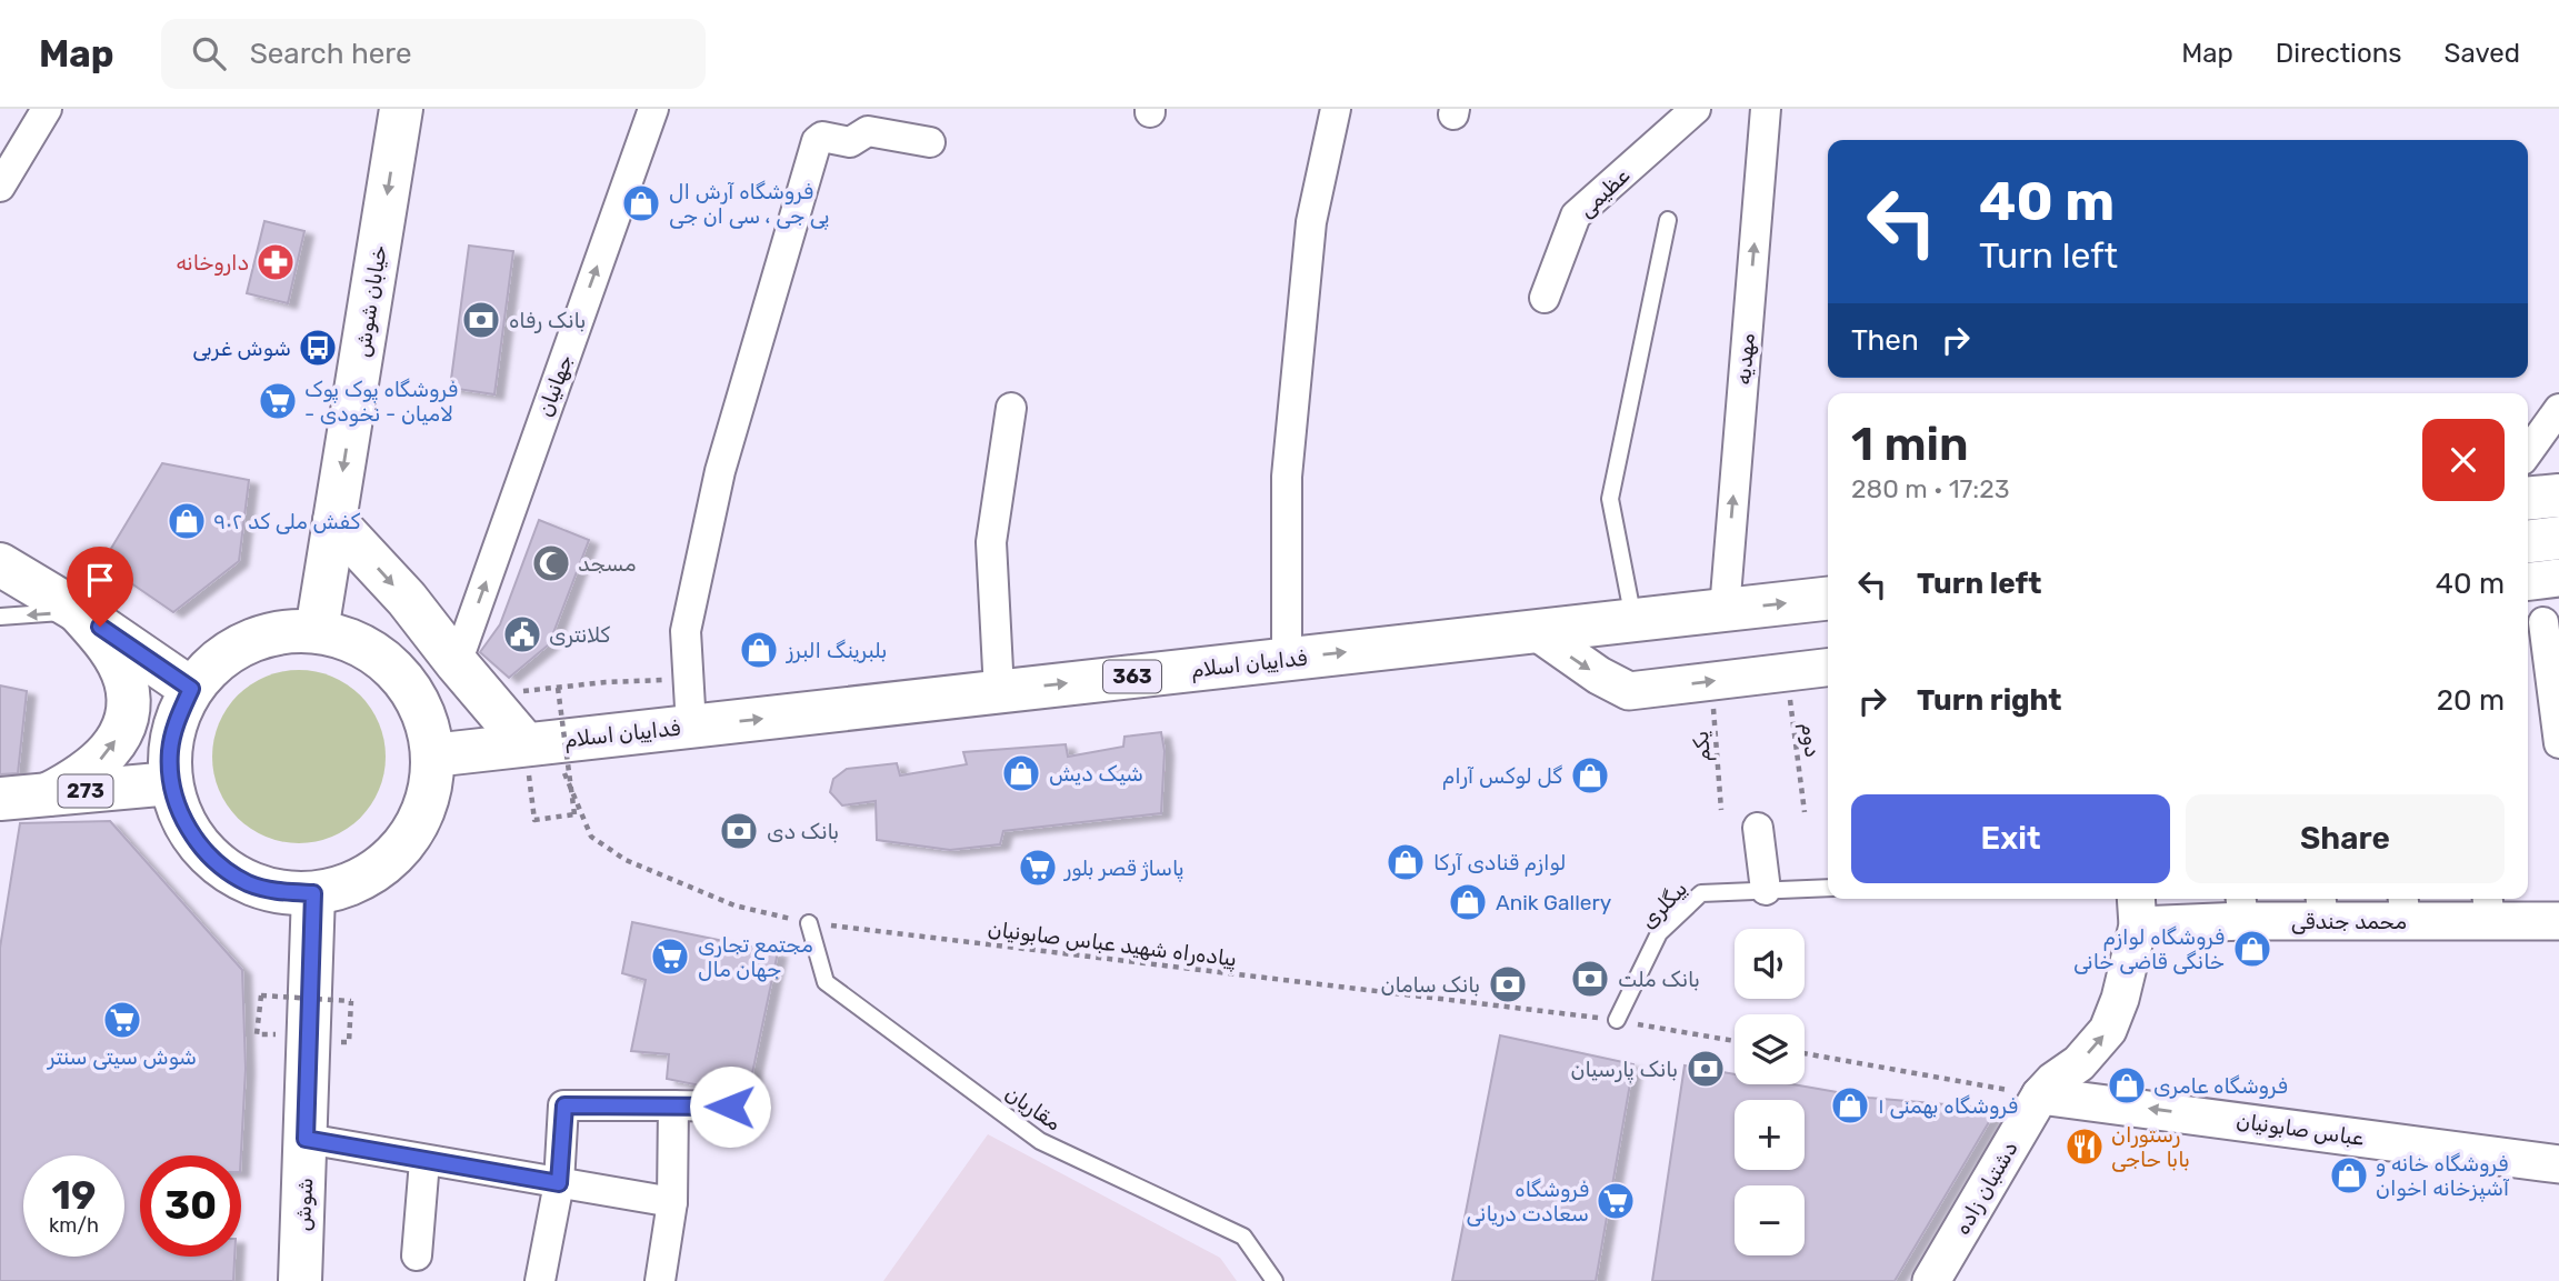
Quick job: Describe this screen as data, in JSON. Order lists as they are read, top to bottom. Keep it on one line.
{"streets":{"main road":["خیابان شوش","فداییان اسلام","363","273","شوش"],"street":["عظیمی","مهدیه","جهانیان","محمد جندقی","عباس صابونیان","دشتبان زاده"],"lane":["بیگلری","مقاریان"],"path":["دوم","یکم","پیاده‌راه شهید عباس صابونیان"]},"crossings":[["خیابان شوش","فداییان اسلام"],["خیابان شوش","273"],["خیابان شوش","شوش"],["مهدیه","فداییان اسلام"],["فداییان اسلام","273"],["فداییان اسلام","پیاده‌راه شهید عباس صابونیان"],["فداییان اسلام","شوش"],["273","شوش"],["بیگلری","پیاده‌راه شهید عباس صابونیان"],["محمد جندقی","دشتبان زاده"],["پیاده‌راه شهید عباس صابونیان","مقاریان"],["عباس صابونیان","دشتبان زاده"]],"one_way":["خیابان شوش","مهدیه","جهانیان","فداییان اسلام","عباس صابونیان","دشتبان زاده"],"places":{"shop":["فروشگاه آرش ال پی جی ، سی ان جی","کفش ملی کد ۹۰۲","بلبرینگ البرز","شیک دیش","گل لوکس آرام","لوازم قنادی آرکا","Anik Gallery","فروشگاه لوازم خانگی قاضی خانی","فروشگاه عامری","فروشگاه بهمنی ۱","فروشگاه خانه و آشپزخانه اخوان"],"pharmacy":["داروخانه"],"bank":["بانک رفاه","بانک دی","بانک ملت","بانک سامان","بانک پارسیان"],"bus stop":["شوش غربی"],"supermarket":["فروشگاه پوک پوک - لاميان - نخودی","پاساژ قصر بلور","مجتمع تجاری جهان مال","شوش سیتی سنتر","فروشگاه سعادت دریانی"],"mosque":["مسجد"],"public building":["کلانتری"],"restaurant":["رستوران بابا حاجی"]},"page":{"header":"Map","search":"Search here","nav":["Map","Directions","Saved"],"turn":["40 m","Turn left"],"then":"Then","heading":["1 min","280 m · 17:23"],"list":[{"name":"Turn left","value":"40 m"},{"name":"Turn right","value":"20 m"}],"buttons":["Exit","Share"],"map_buttons":["+","−"],"speed":"19 km/h","limit":"30"}}
